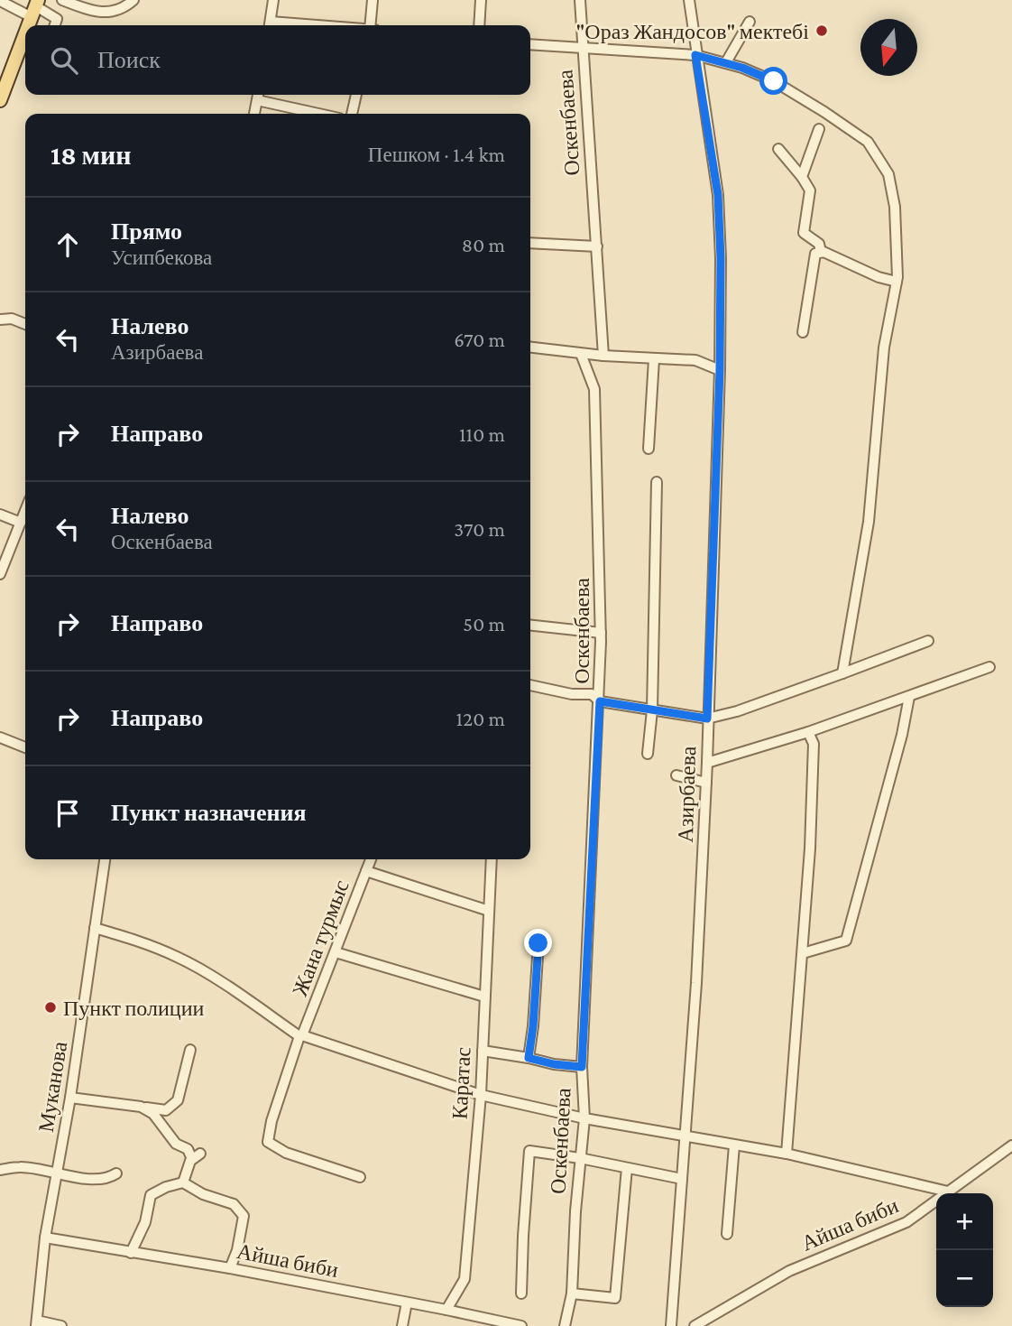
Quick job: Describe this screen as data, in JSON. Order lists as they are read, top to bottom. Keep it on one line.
{"streets":{"street":["Оскенбаева","Азирбаева","Жана турмыс","Каратас","Муканова","Айша биби"]},"crossings":[["Каратас","Айша биби"],["Муканова","Айша биби"]],"places":["\"Ораз Жандосов\" мектебі","Пункт полиции"],"north":"bottom","page":{"search":"Поиск","heading":["18 мин","Пешком · 1.4 km"],"list":[["Прямо","Усипбекова","80 m"],["Налево","Азирбаева","670 m"],["Направо","110 m"],["Налево","Оскенбаева","370 m"],["Направо","50 m"],["Направо","120 m"],"Пункт назначения"],"map_buttons":["+","−"]}}
